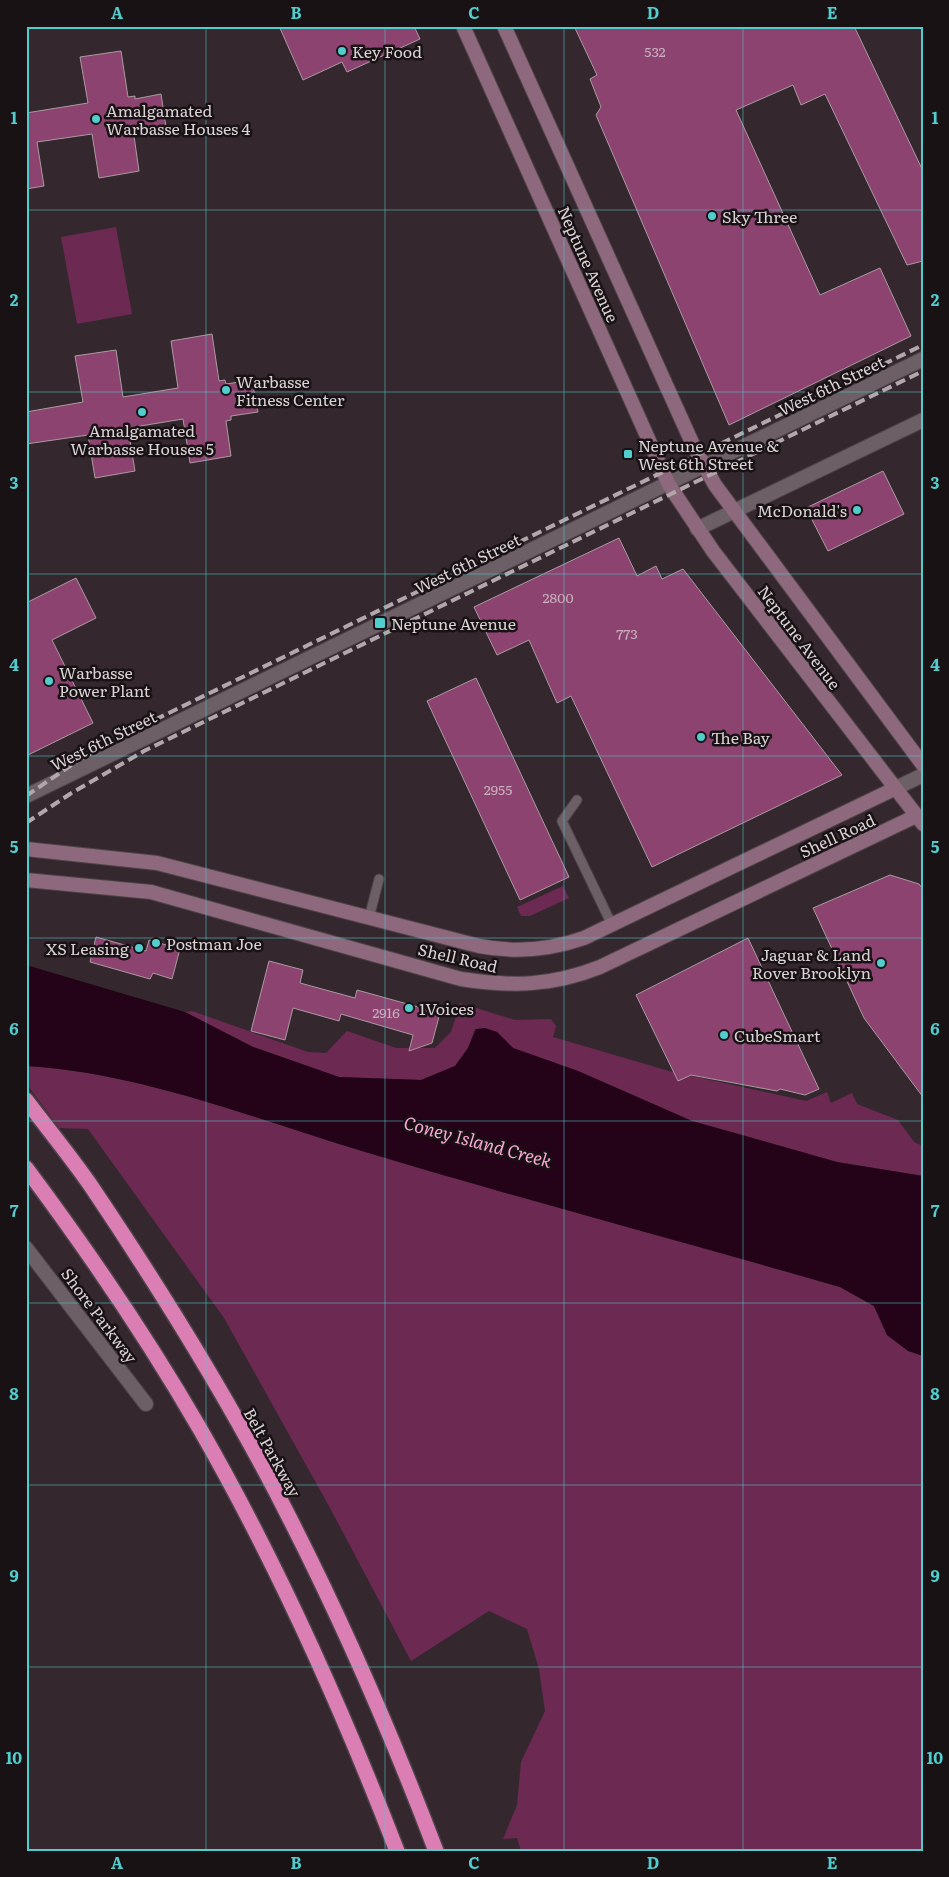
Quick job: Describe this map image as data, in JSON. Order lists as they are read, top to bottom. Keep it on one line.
{"streets":{"highway":["Belt Parkway"],"main road":["Neptune Avenue","Shell Road"],"street":["West 6th Street","Shore Parkway"]},"crossings":[["Neptune Avenue","West 6th Street"],["Neptune Avenue","Shell Road"]],"water":["Coney Island Creek"],"places":{"other":["Key Food","Amalgamated Warbasse Houses 4","Sky Three","Warbasse Fitness Center","Amalgamated Warbasse Houses 5","McDonald's","Warbasse Power Plant","The Bay","Postman Joe","XS Leasing","Jaguar & Land Rover Brooklyn","1Voices","CubeSmart"],"transit":["Neptune Avenue & West 6th Street","Neptune Avenue"]},"house_numbers":["532","2800","773","2955","2916"],"grid":{"columns":["A","B","C","D","E"],"rows":["1","2","3","4","5","6","7","8","9","10"]}}
